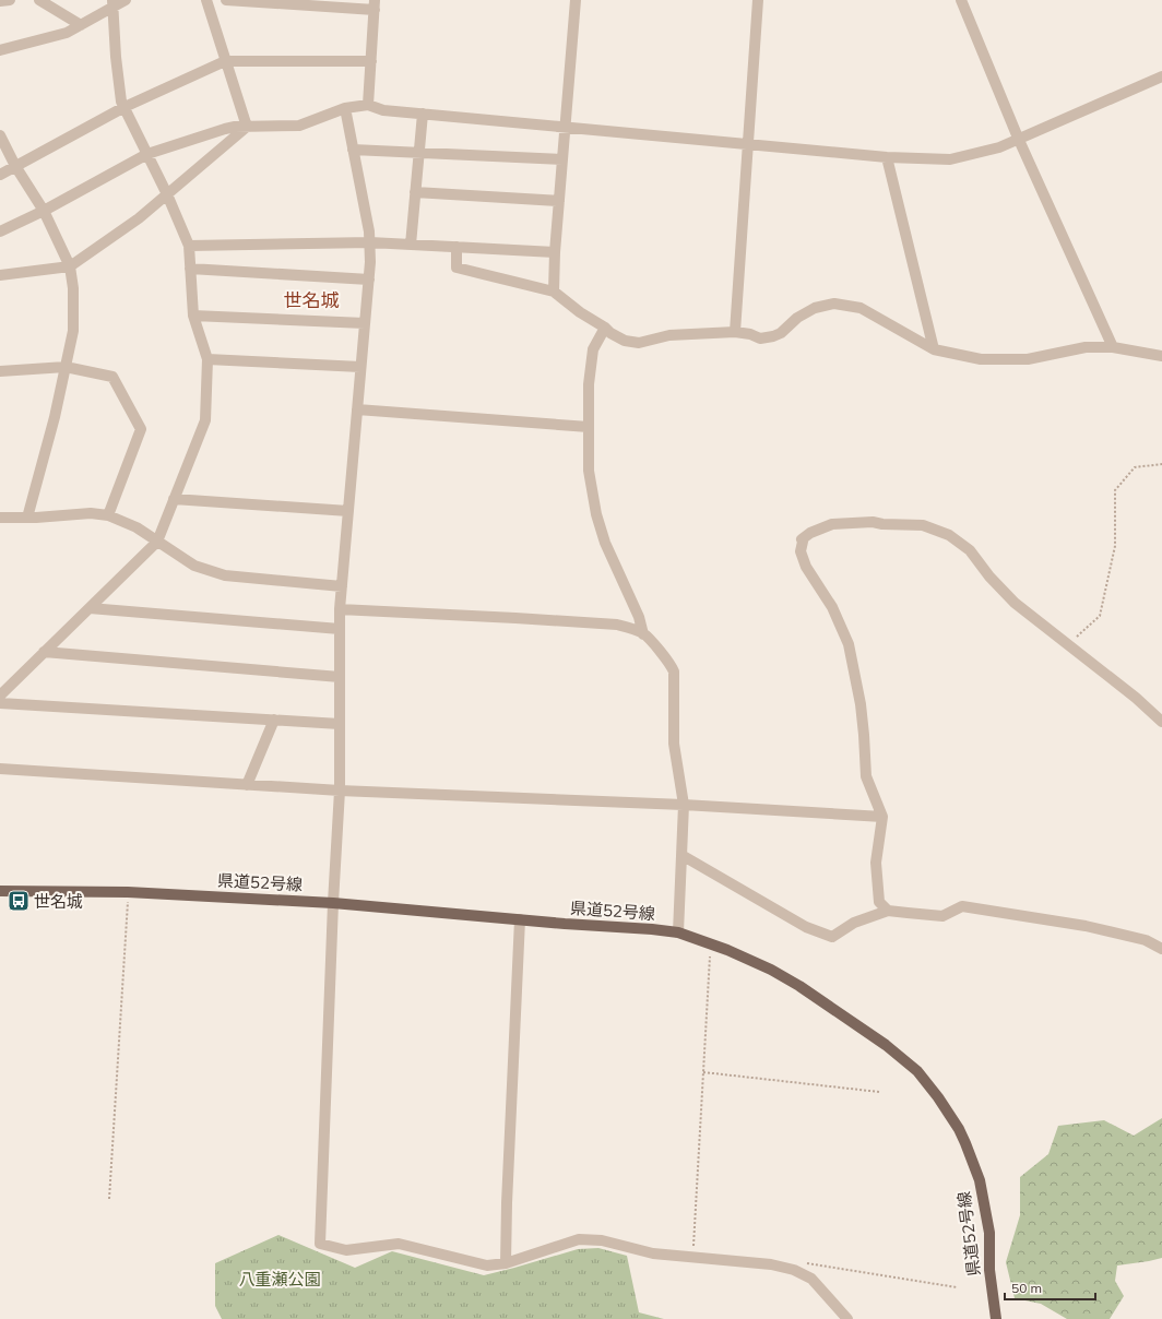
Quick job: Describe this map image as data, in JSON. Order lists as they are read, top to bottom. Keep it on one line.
{"streets":{"main road":["県道52号線"]},"districts":["世名城"],"parks":["八重瀬公園"],"places":{"bus stop":["世名城"]},"scale_bar":"50 m"}
